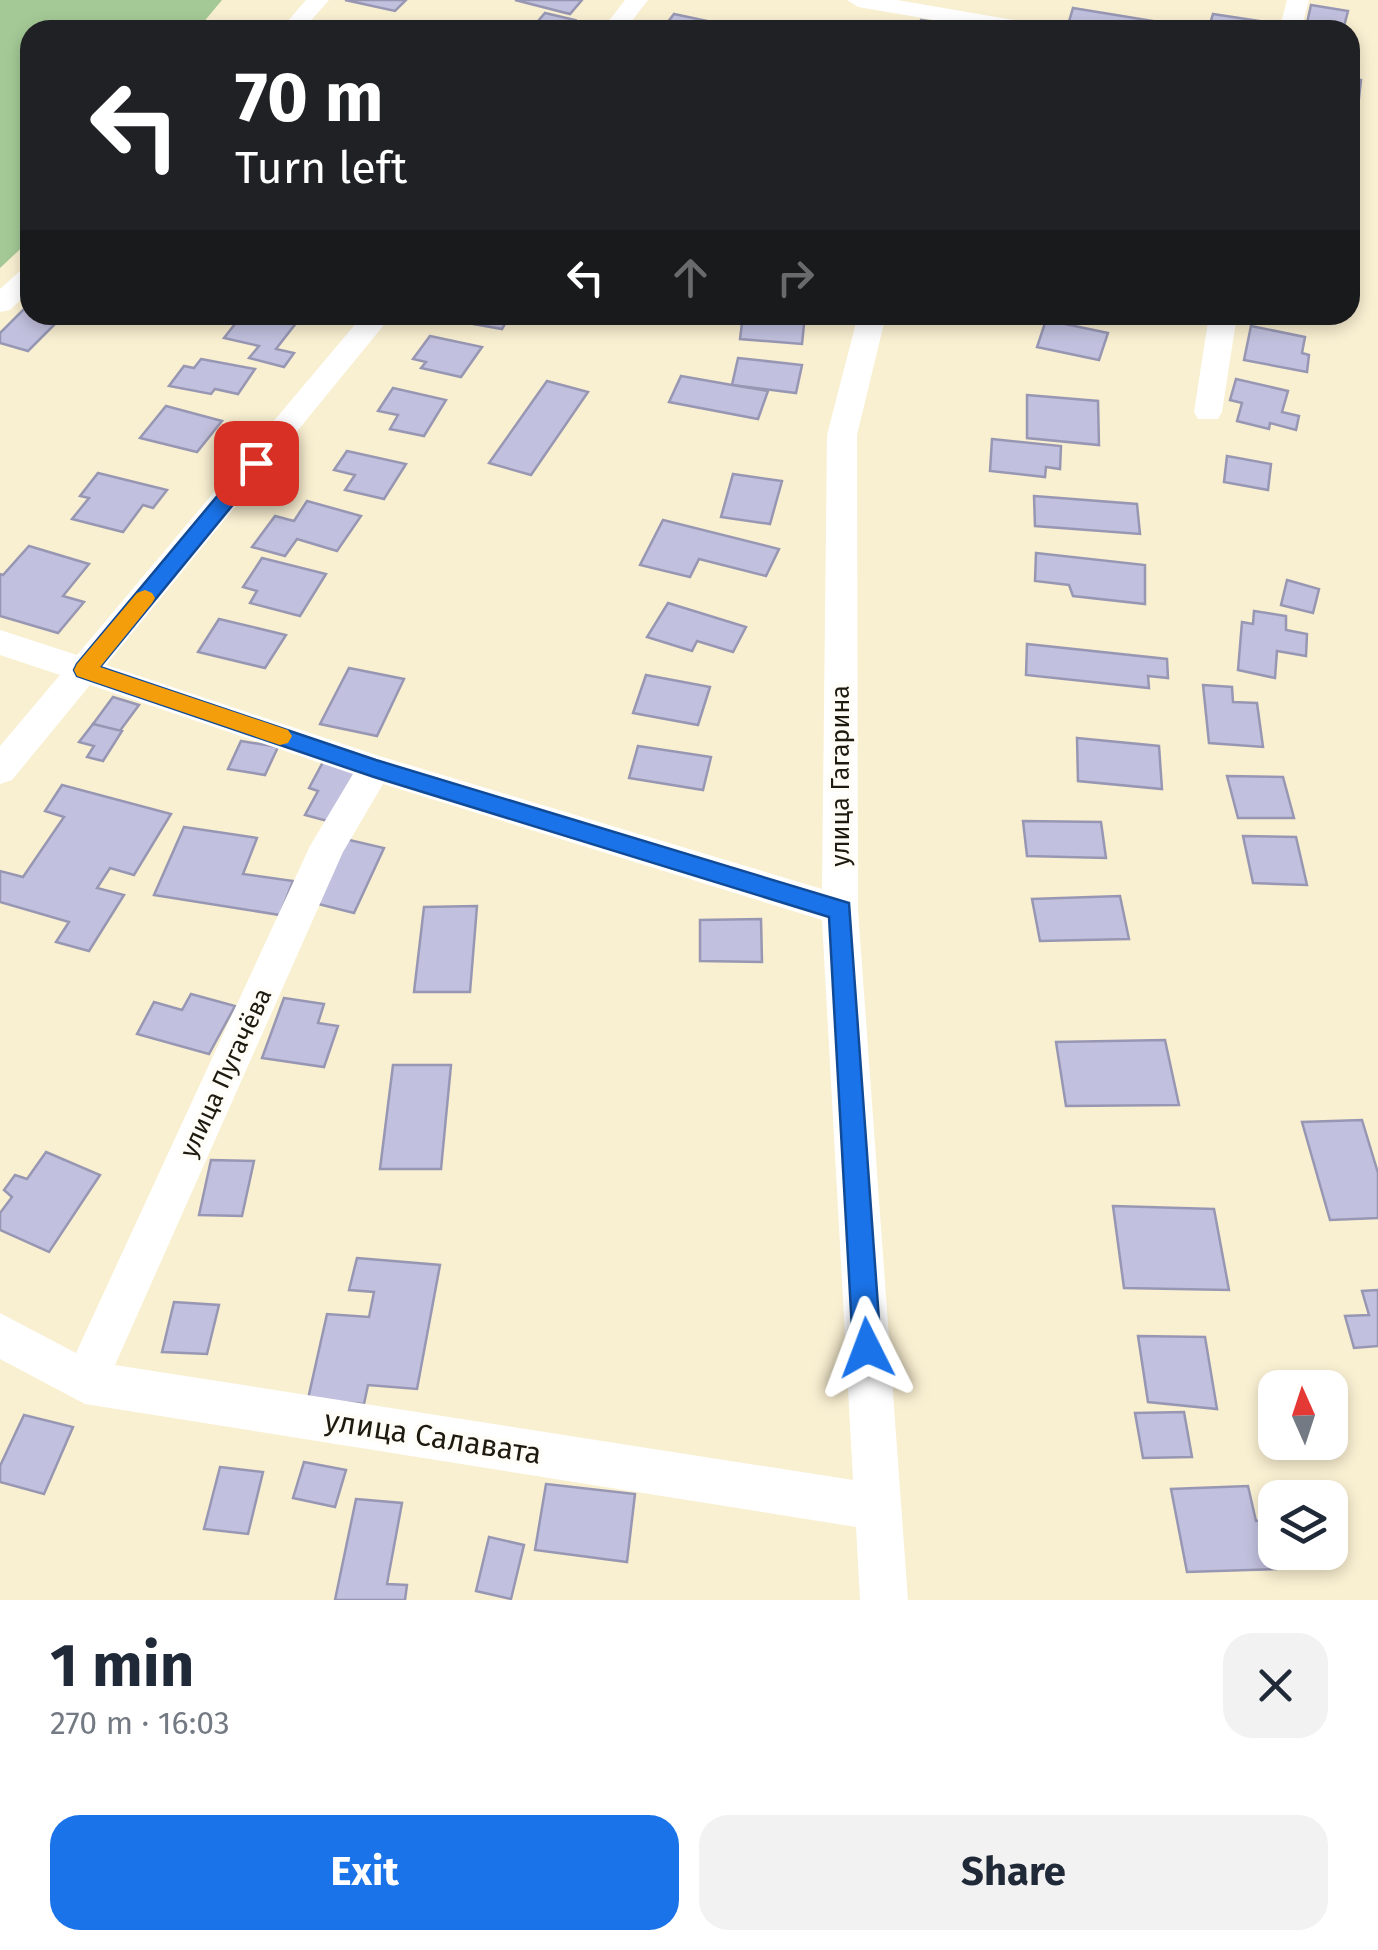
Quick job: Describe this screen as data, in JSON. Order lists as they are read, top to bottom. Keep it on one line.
{"streets":{"street":["улица Гагарина","улица Пугачёва","улица Салавата"]},"crossings":[["улица Гагарина","улица Салавата"],["улица Пугачёва","улица Салавата"]],"north":"top","page":{"turn":["70 m","Turn left"],"heading":["1 min","270 m · 16:03"],"buttons":["Exit","Share"]}}
